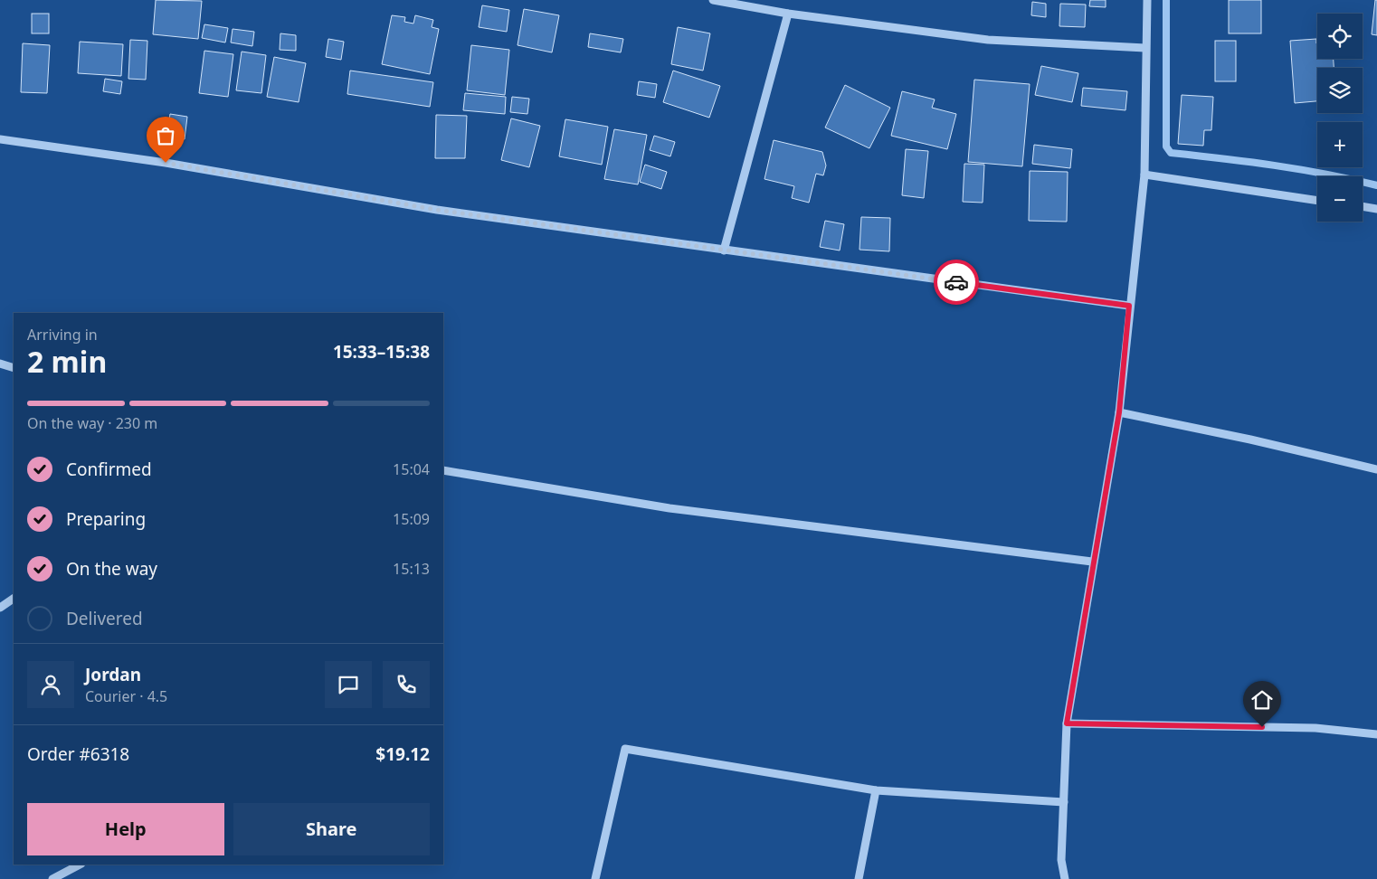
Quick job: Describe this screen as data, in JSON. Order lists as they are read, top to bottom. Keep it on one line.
{"page":{"map_buttons":["+","−"],"heading":["2 min","Arriving in","15:33–15:38"],"panel":["Jordan","Courier · 4.5","Order #6318","$19.12"],"bar":"On the way · 230 m","list":[["Confirmed","15:04"],["Preparing","15:09"],["On the way","15:13"],"Delivered"],"buttons":["Help","Share"]}}
